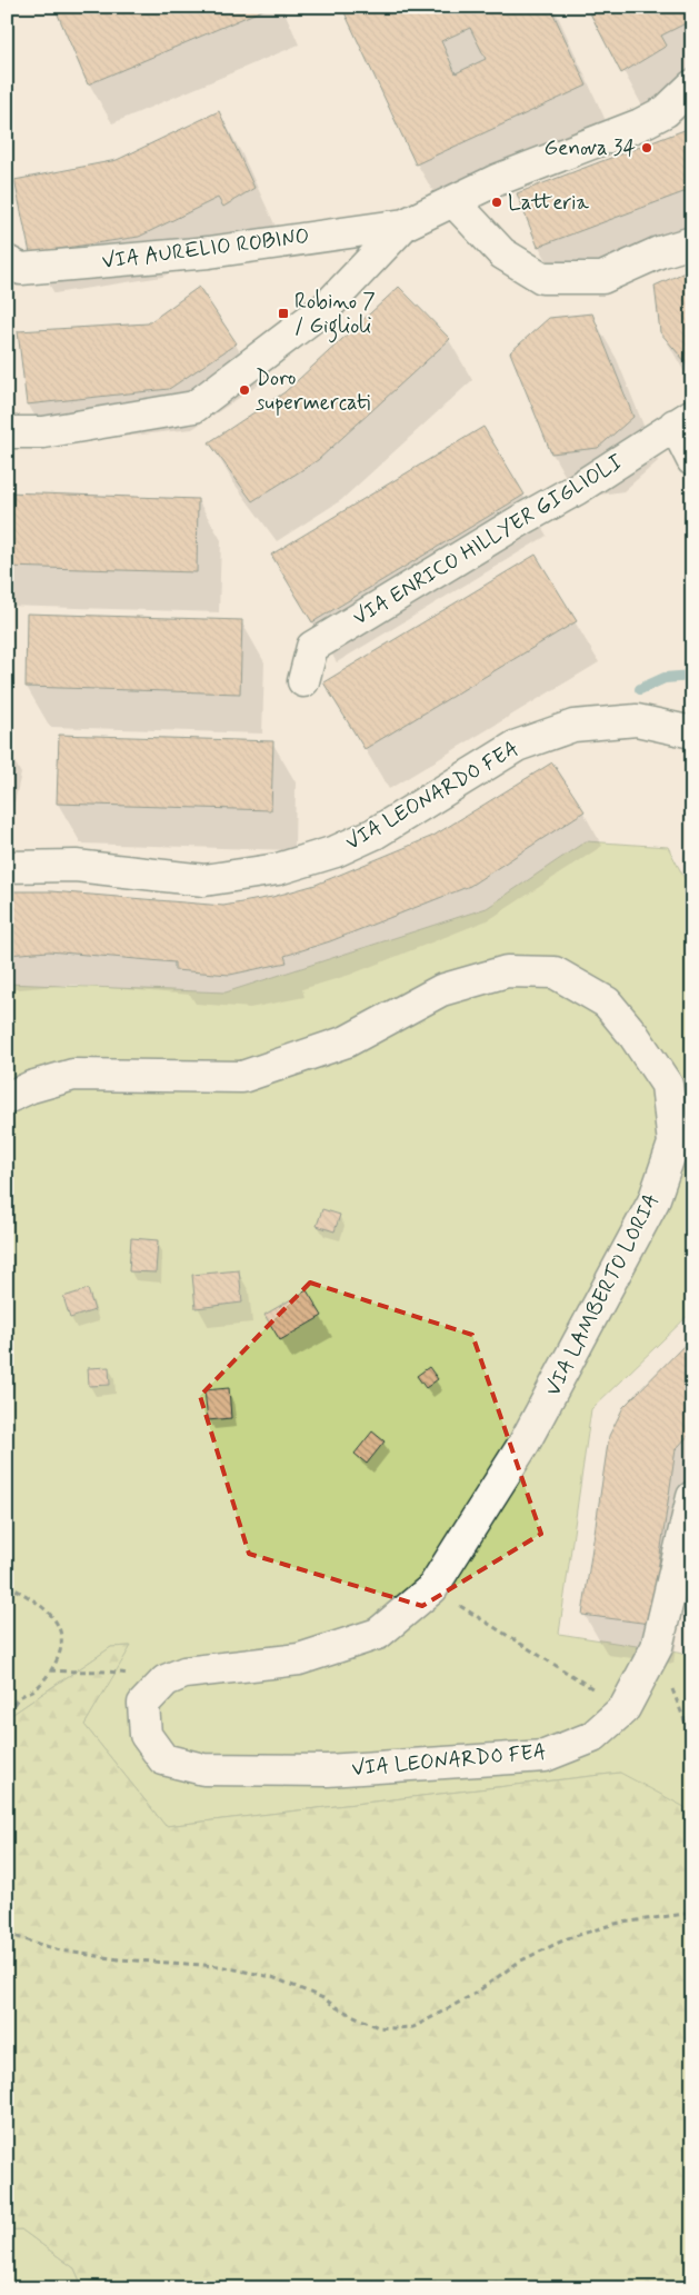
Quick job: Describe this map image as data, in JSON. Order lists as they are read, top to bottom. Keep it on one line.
{"streets":{"street":["VIA AURELIO ROBINO","VIA ENRICO HILLYER GIGLIOLI","VIA LEONARDO FEA","VIA LAMBERTO LORIA"]},"crossings":[["VIA LEONARDO FEA","VIA LAMBERTO LORIA"]],"places":{"other":["Genova 34","Latteria","Doro supermercati"],"transit":["Robino 7 / Giglioli"]}}
